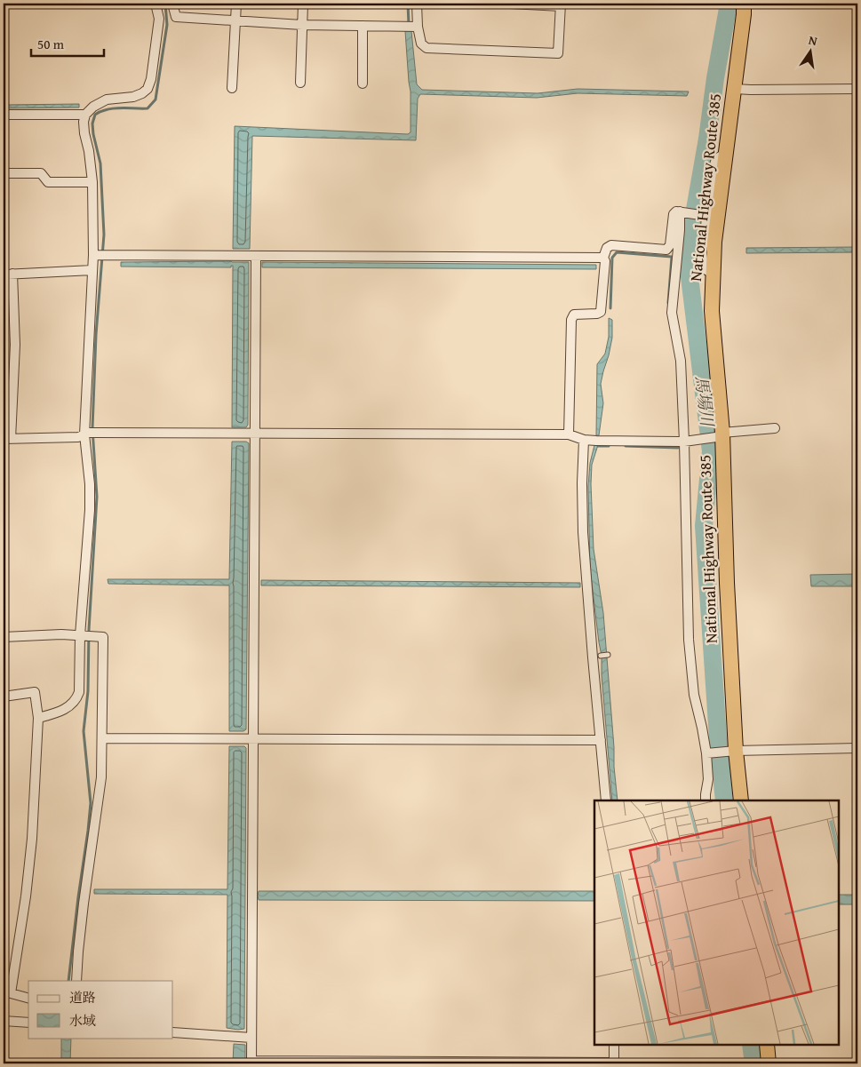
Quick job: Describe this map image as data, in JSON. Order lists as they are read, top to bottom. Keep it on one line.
{"streets":{"highway":["National Highway Route 385"]},"water":["馬場川"],"legend":["道路","水域"],"scale_bar":"50 m","north":"top"}
